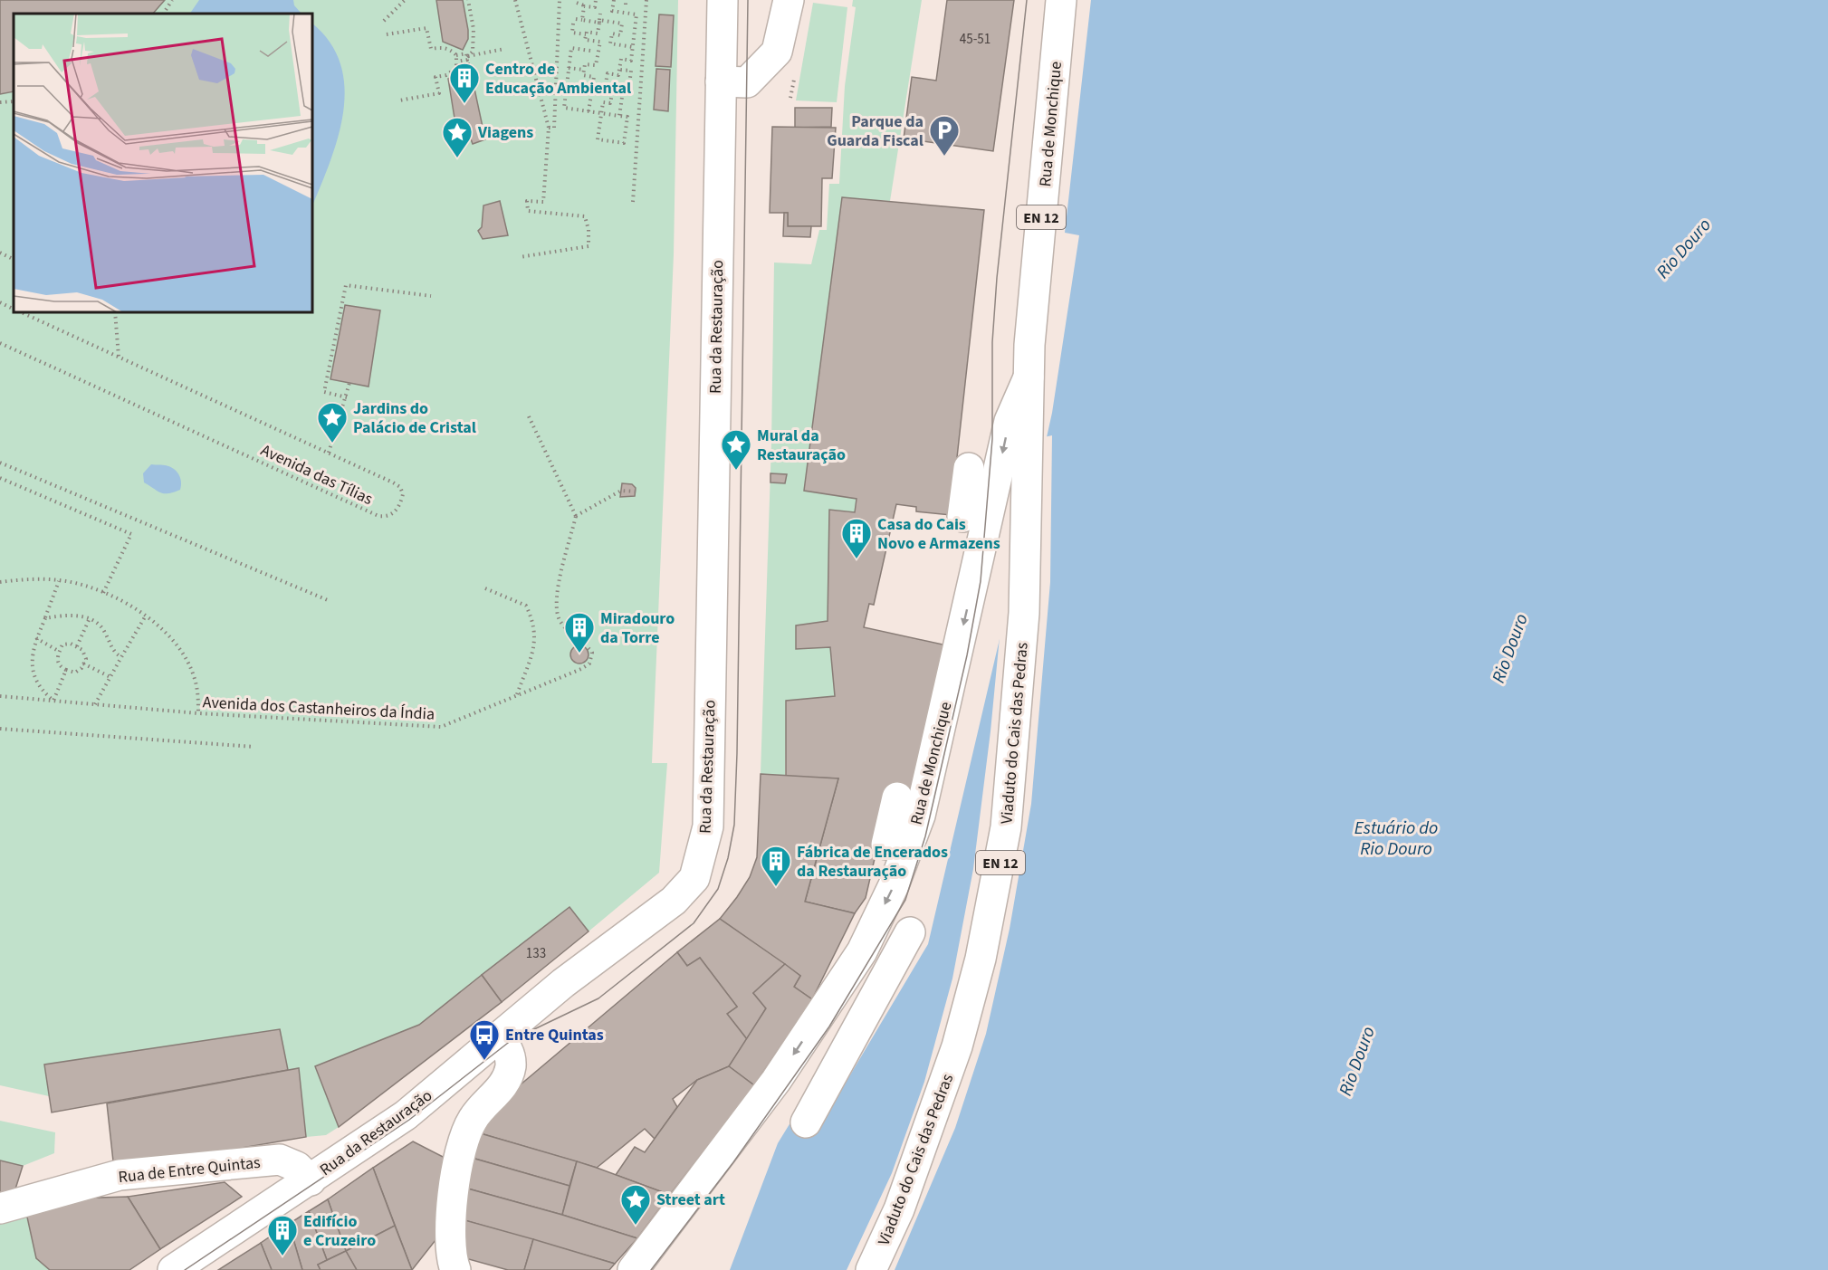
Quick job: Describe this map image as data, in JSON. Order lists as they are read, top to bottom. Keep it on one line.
{"streets":{"main road":["Rua de Monchique","EN 12","Rua da Restauração","Viaduto do Cais das Pedras","Rua de Entre Quintas"],"path":["Avenida das Tílias","Avenida dos Castanheiros da Índia"]},"crossings":[["Rua de Monchique","Viaduto do Cais das Pedras"],["Rua da Restauração","Rua de Entre Quintas"]],"water":["Rio Douro","Estuário do Rio Douro"],"places":{"building":["Centro de Educação Ambiental","Casa do Cais Novo e Armazens","Miradouro da Torre","Fábrica de Encerados da Restauração","Edifício e Cruzeiro"],"parking":["Parque da Guarda Fiscal"],"place":["Viagens","Jardins do Palácio de Cristal","Mural da Restauração","Street art"],"bus stop":["Entre Quintas"]},"house_numbers":["45-51","133"]}
